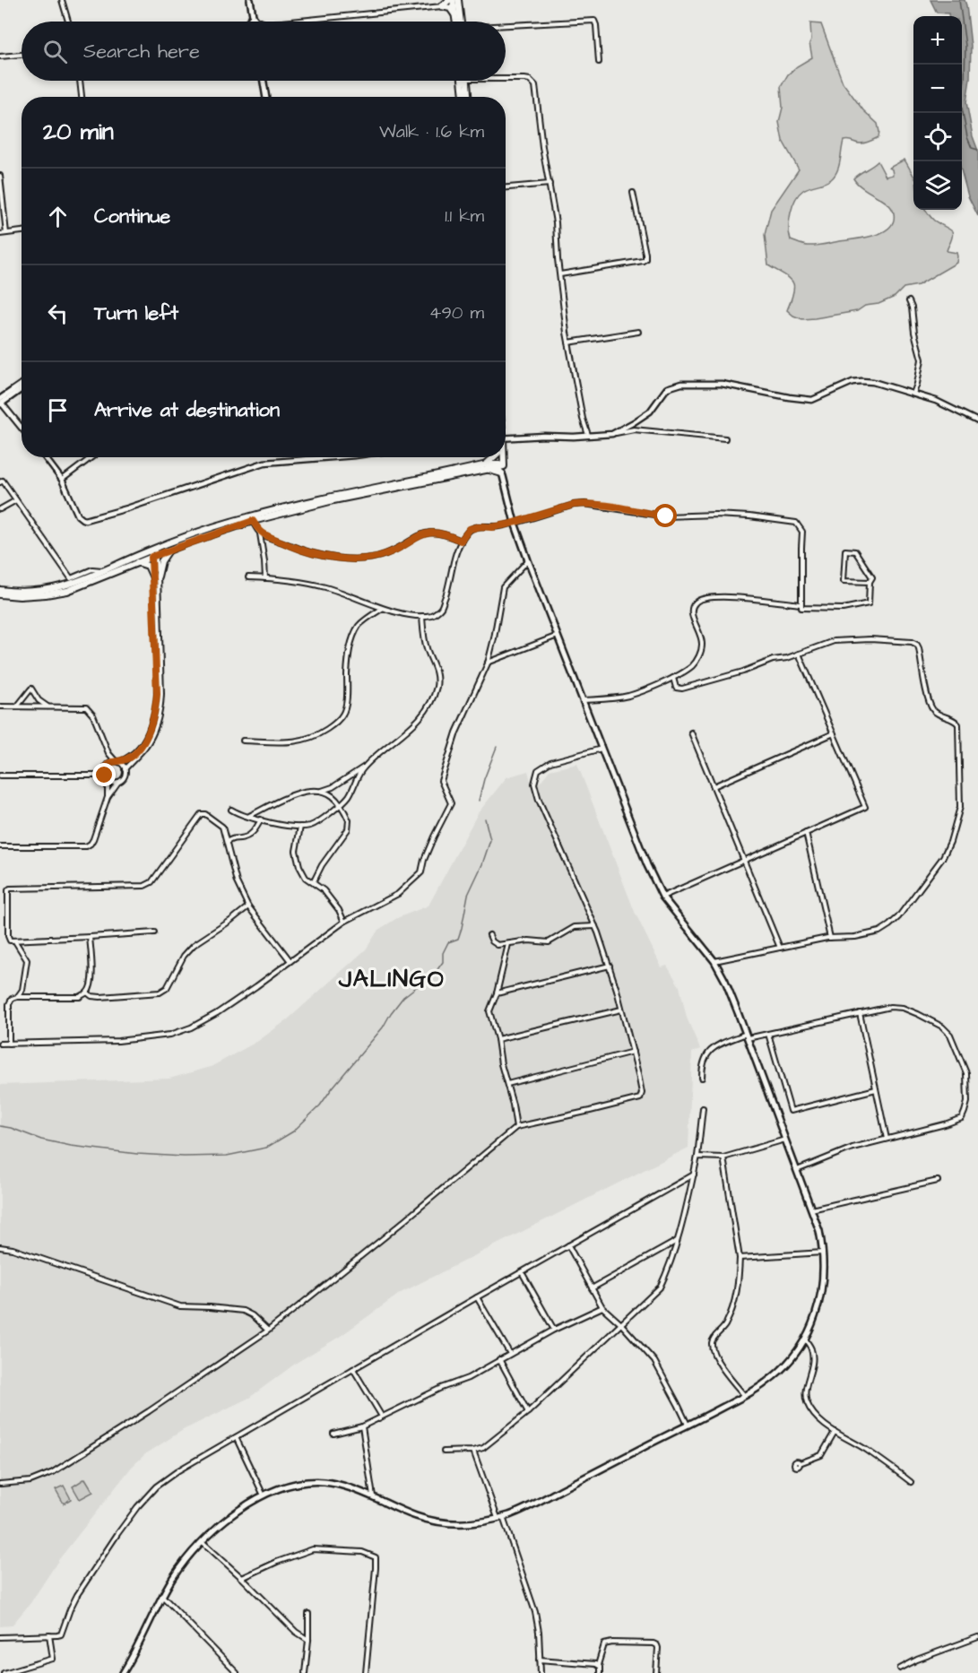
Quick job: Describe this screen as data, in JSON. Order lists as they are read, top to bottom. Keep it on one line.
{"districts":["JALINGO"],"page":{"map_buttons":["+","−"],"search":"Search here","heading":["20 min","Walk · 1.6 km"],"list":[["Continue","1.1 km"],["Turn left","490 m"],"Arrive at destination"]}}
